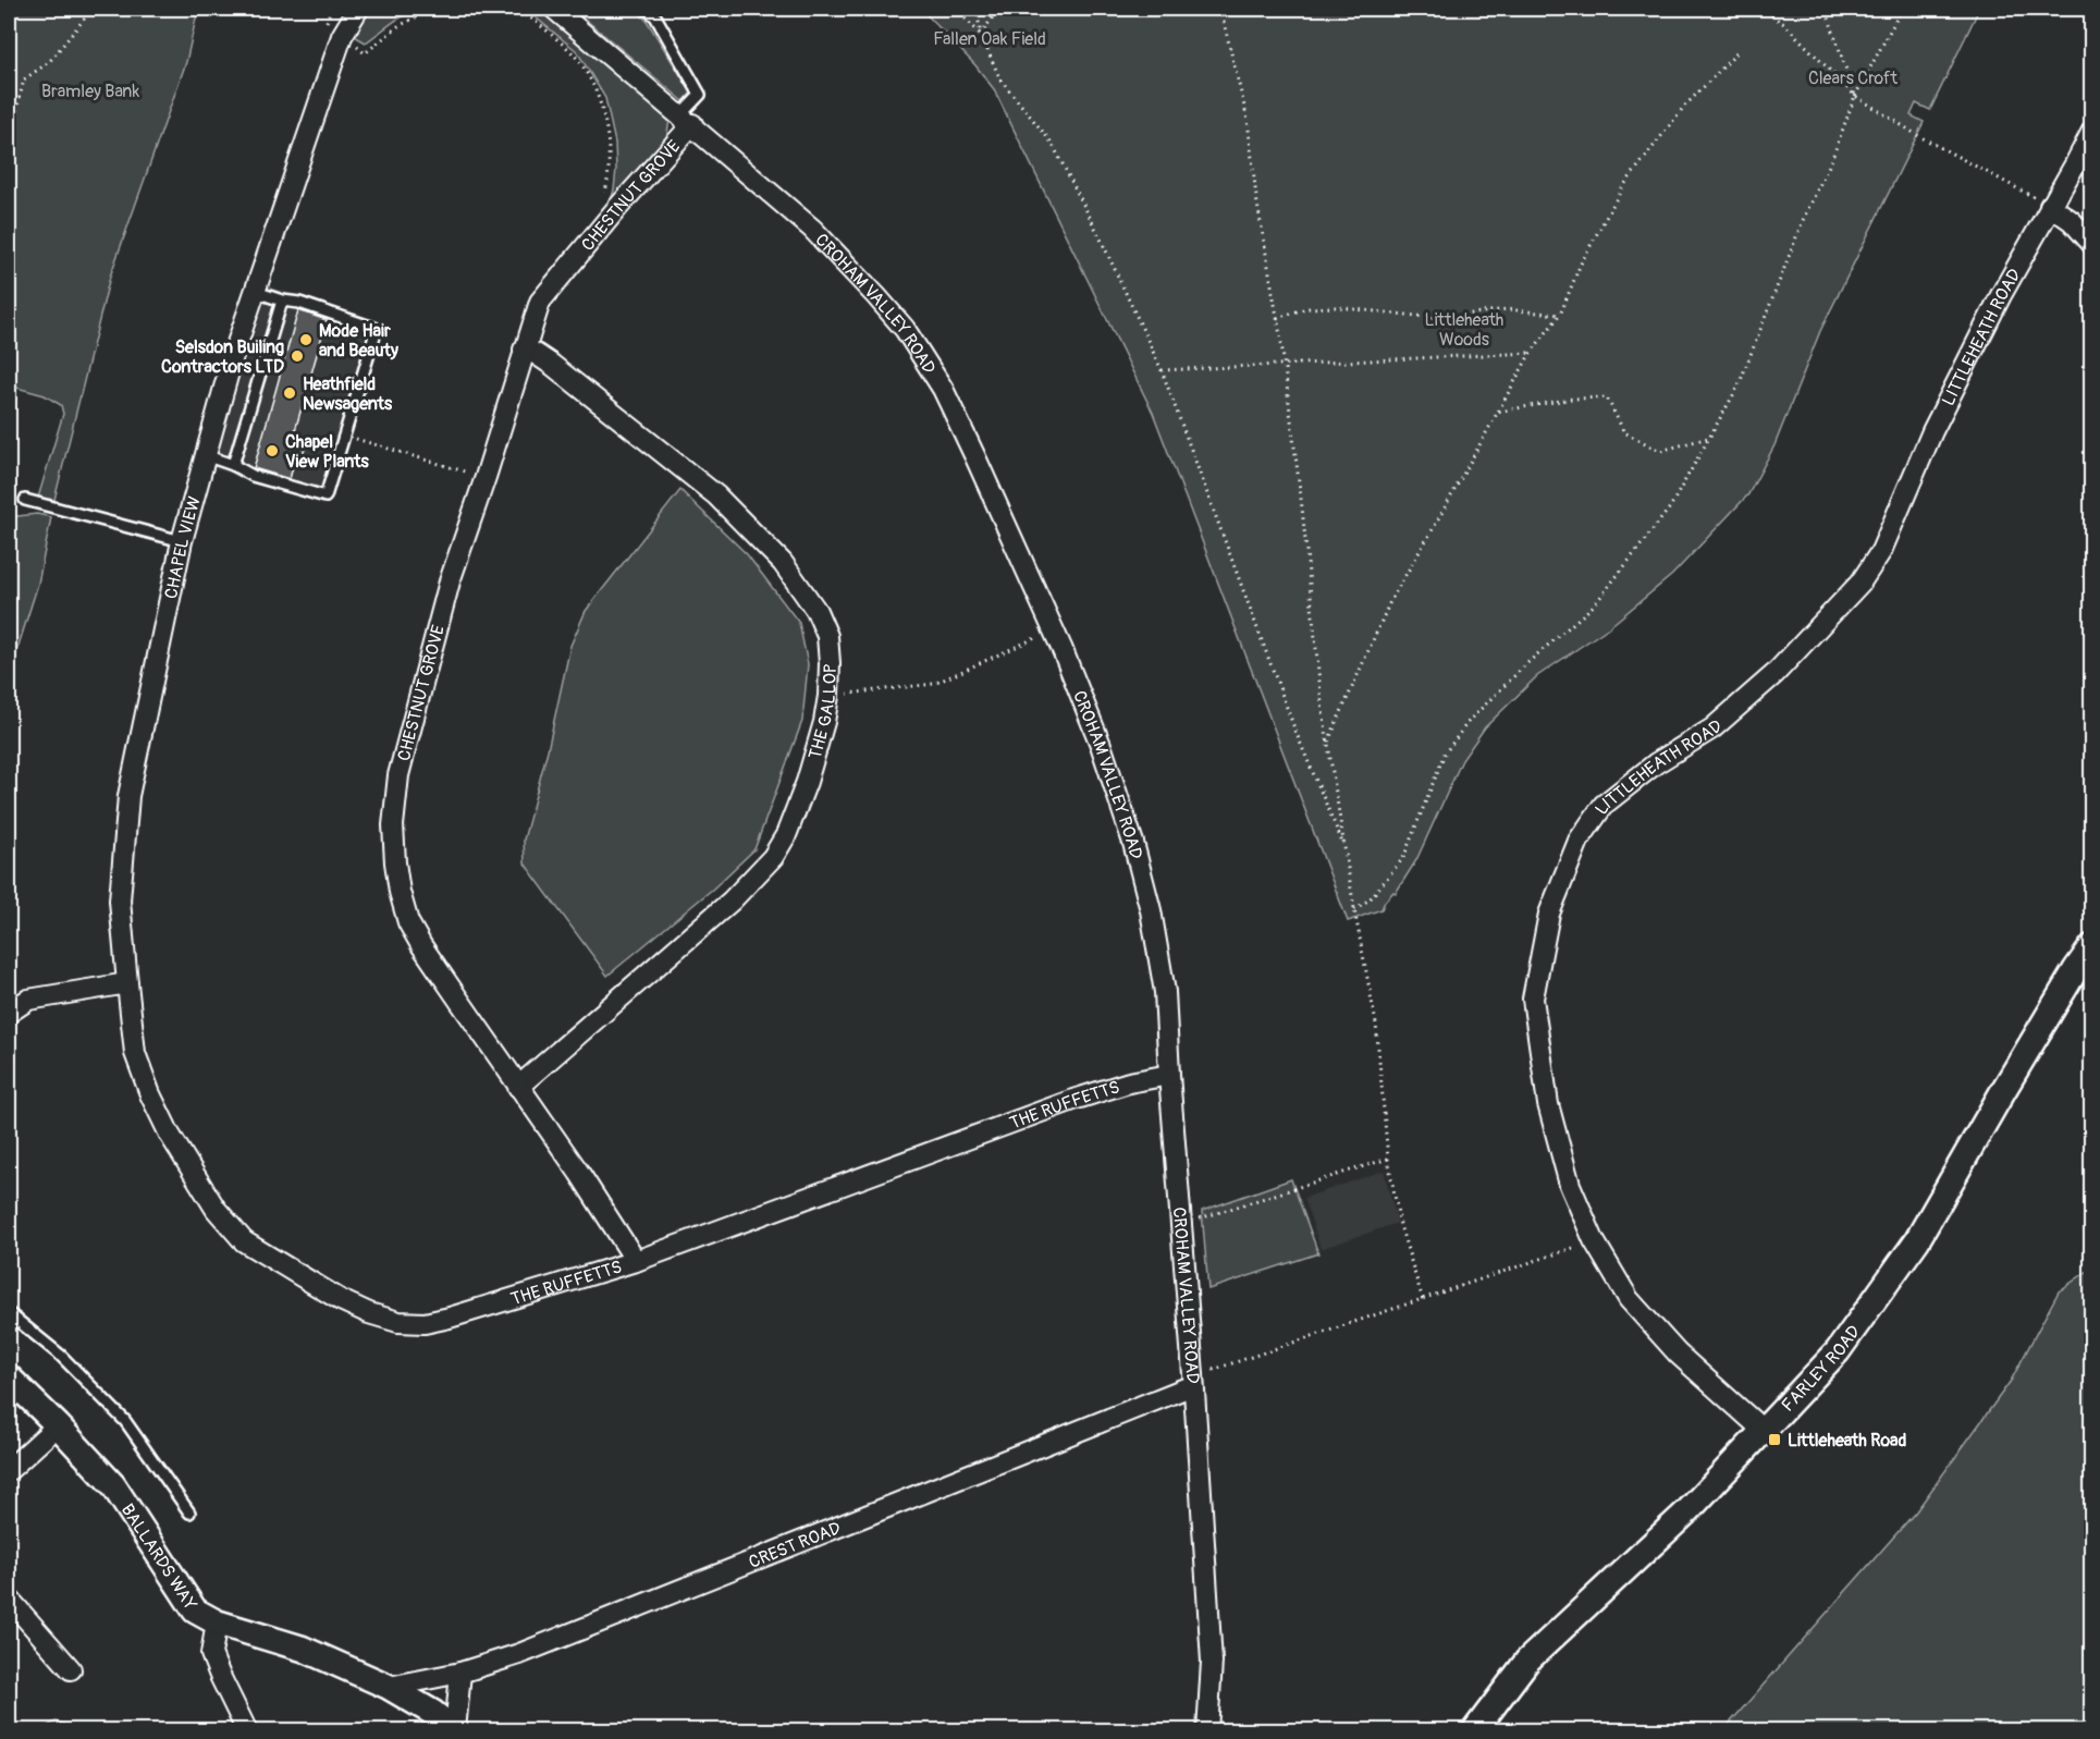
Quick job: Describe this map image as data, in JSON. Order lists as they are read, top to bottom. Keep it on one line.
{"streets":{"street":["CHESTNUT GROVE","CROHAM VALLEY ROAD","LITTLEHEATH ROAD","CHAPEL VIEW","THE GALLOP","THE RUFFETTS","FARLEY ROAD","CREST ROAD","BALLARDS WAY"]},"crossings":[["CHESTNUT GROVE","CROHAM VALLEY ROAD"],["CHESTNUT GROVE","THE GALLOP"],["CHESTNUT GROVE","THE RUFFETTS"],["CROHAM VALLEY ROAD","THE RUFFETTS"],["CROHAM VALLEY ROAD","CREST ROAD"],["LITTLEHEATH ROAD","FARLEY ROAD"],["CHAPEL VIEW","THE RUFFETTS"],["CREST ROAD","BALLARDS WAY"]],"parks":["Fallen Oak Field","Clears Croft","Bramley Bank","Littleheath Woods"],"places":{"other":["Mode Hair and Beauty","Selsdon Builing Contractors LTD","Heathfield Newsagents","Chapel View Plants"],"transit":["Littleheath Road"]}}
